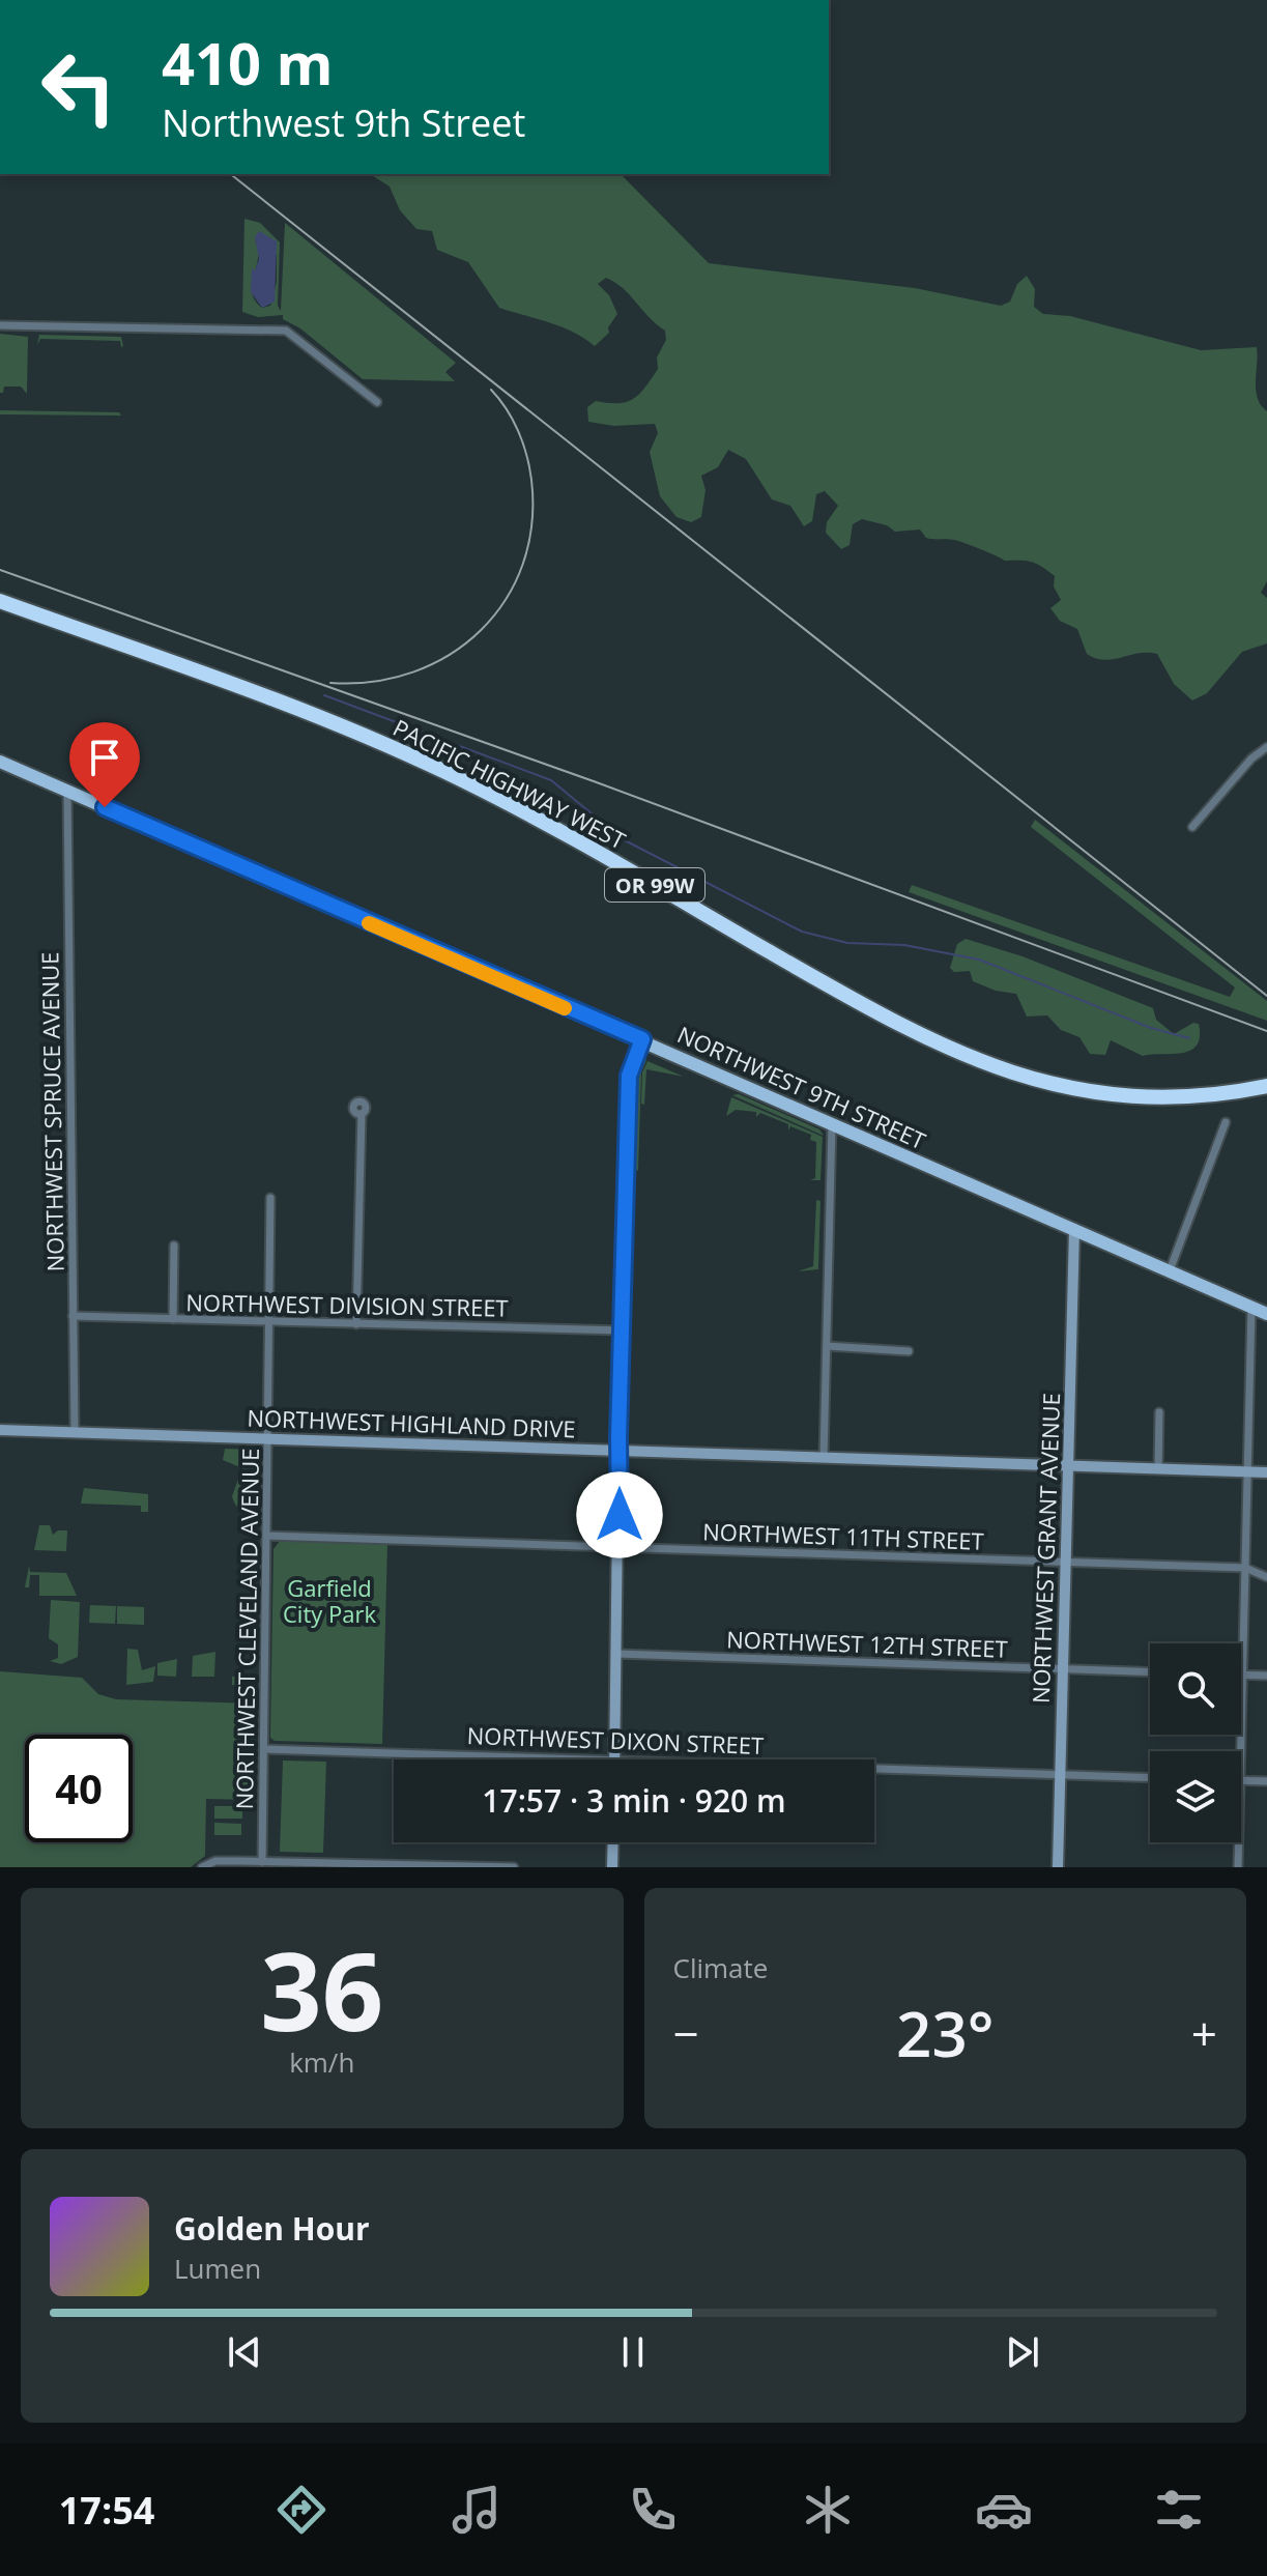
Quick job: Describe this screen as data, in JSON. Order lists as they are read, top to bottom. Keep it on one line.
{"streets":{"highway":["PACIFIC HIGHWAY WEST","OR 99W"],"main road":["NORTHWEST 9TH STREET"],"street":["NORTHWEST SPRUCE AVENUE","NORTHWEST DIVISION STREET","NORTHWEST HIGHLAND DRIVE","NORTHWEST 11TH STREET","NORTHWEST GRANT AVENUE","NORTHWEST CLEVELAND AVENUE","NORTHWEST 12TH STREET","NORTHWEST DIXON STREET"]},"crossings":[["NORTHWEST 9TH STREET","NORTHWEST SPRUCE AVENUE"],["NORTHWEST 9TH STREET","NORTHWEST GRANT AVENUE"],["NORTHWEST SPRUCE AVENUE","NORTHWEST DIVISION STREET"],["NORTHWEST SPRUCE AVENUE","NORTHWEST HIGHLAND DRIVE"],["NORTHWEST DIVISION STREET","NORTHWEST CLEVELAND AVENUE"],["NORTHWEST HIGHLAND DRIVE","NORTHWEST GRANT AVENUE"],["NORTHWEST HIGHLAND DRIVE","NORTHWEST CLEVELAND AVENUE"],["NORTHWEST 11TH STREET","NORTHWEST GRANT AVENUE"],["NORTHWEST 11TH STREET","NORTHWEST CLEVELAND AVENUE"],["NORTHWEST GRANT AVENUE","NORTHWEST 12TH STREET"],["NORTHWEST GRANT AVENUE","NORTHWEST DIXON STREET"],["NORTHWEST CLEVELAND AVENUE","NORTHWEST DIXON STREET"]],"parks":["Garfield City Park"],"page":{"turn":["410 m","Northwest 9th Street"],"limit":"40","trip":"17:57 · 3 min · 920 m","tile":[["36","km/h"],"Climate"],"heat":["−","23°","+"],"song":["Golden Hour","Lumen"],"tabs":"17:54"}}
